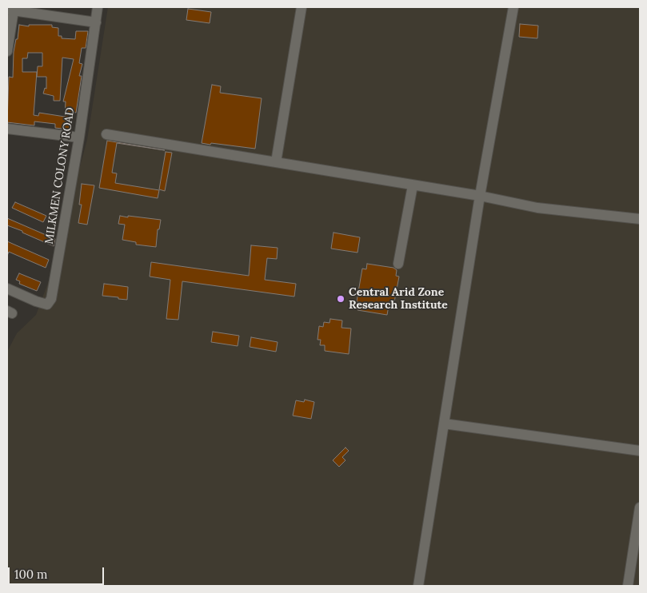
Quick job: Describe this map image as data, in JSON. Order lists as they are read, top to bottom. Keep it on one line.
{"streets":{"street":["MILKMEN COLONY ROAD"]},"places":["Central Arid Zone Research Institute"],"scale_bar":"100 m"}
